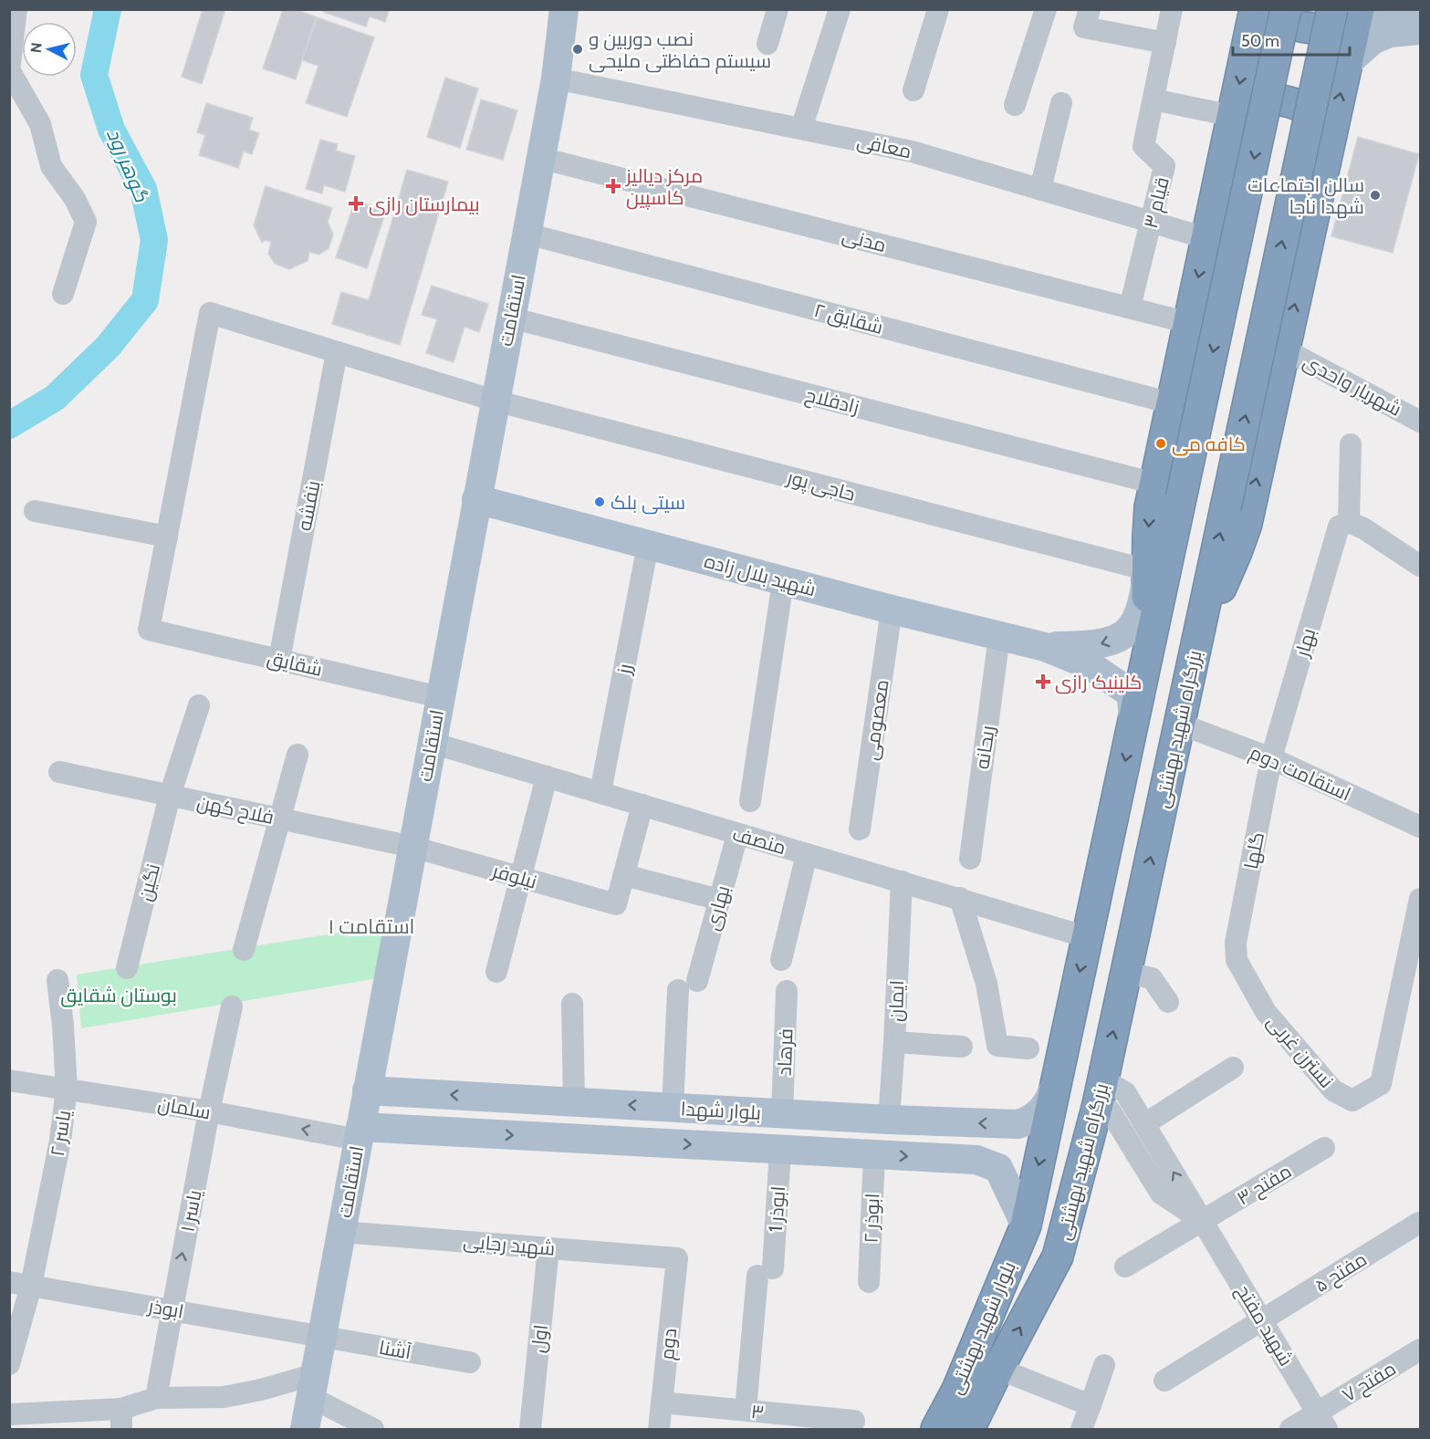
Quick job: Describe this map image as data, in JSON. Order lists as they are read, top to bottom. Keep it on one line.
{"streets":{"highway":["بزرگراه شهید بهشتی","بلوار شهید بهشتی"],"main road":["استقامت","شهید بلال زاده","بلوار شهدا"],"street":["معافی","قیام ۳","مدنی","شقایق ۲","شهریار واحدی","زادفلاح","حاجی پور","بنفشه","بهار","شقایق","رز","معصومی","ریحانه","استقامت دوم","فلاح کهن","منصف","گلها","نیلوفر","نگین","بهاری","ایمان","نسترن غربی","فرهاد","سلمان","یاسر ۲","مفتح ۳","ابوذر 1","یاسر ۱","ابوذر ۲","شهید رجایی","مفتح ۵","ابوذر","شهید مفتح","اول","دوم","آشنا","مفتح ۷","۳"]},"crossings":[["معافی","قیام ۳"],["معافی","استقامت"],["قیام ۳","مدنی"],["مدنی","استقامت"],["استقامت","شقایق ۲"],["استقامت","زادفلاح"],["استقامت","حاجی پور"],["استقامت","شهید بلال زاده"],["استقامت","شقایق"],["استقامت","فلاح کهن"],["استقامت","منصف"],["استقامت","نیلوفر"],["استقامت","سلمان"],["استقامت","بلوار شهدا"],["استقامت","شهید رجایی"],["استقامت","ابوذر"],["استقامت","آشنا"],["حاجی پور","شهید بلال زاده"],["بنفشه","شقایق"],["شهید بلال زاده","رز"],["شهید بلال زاده","معصومی"],["شهید بلال زاده","بزرگراه شهید بهشتی"],["شهید بلال زاده","ریحانه"],["بهار","استقامت دوم"],["بهار","گلها"],["رز","منصف"],["بزرگراه شهید بهشتی","استقامت دوم"],["بزرگراه شهید بهشتی","منصف"],["بزرگراه شهید بهشتی","بلوار شهدا"],["بزرگراه شهید بهشتی","شهید مفتح"],["بزرگراه شهید بهشتی","بلوار شهید بهشتی"],["استقامت دوم","گلها"],["فلاح کهن","نیلوفر"],["فلاح کهن","نگین"],["منصف","بهاری"],["منصف","ایمان"],["گلها","نسترن غربی"],["بهاری","بلوار شهدا"],["ایمان","بلوار شهدا"],["فرهاد","بلوار شهدا"],["سلمان","بلوار شهدا"],["سلمان","یاسر ۲"],["سلمان","یاسر ۱"],["بلوار شهدا","ابوذر 1"],["بلوار شهدا","ابوذر ۲"],["بلوار شهدا","بلوار شهید بهشتی"],["یاسر ۲","ابوذر"],["مفتح ۳","شهید مفتح"],["ابوذر 1","۳"],["یاسر ۱","ابوذر"],["شهید رجایی","اول"],["شهید رجایی","دوم"],["مفتح ۵","شهید مفتح"],["ابوذر","آشنا"],["شهید مفتح","مفتح ۷"],["دوم","۳"]],"one_way":["سلمان","یاسر ۱"],"districts":["استقامت ۱"],"water":["گوهر رود"],"parks":["بوستان شقایق"],"places":{"other":["نصب دوربین و سیستم حفاظتی ملیحی","سالن اجتماعات شهدا ناجا","کافه می","سیتی بلک"],"health":["مرکز دیالیز کاسپین","بیمارستان رازی","کلینیک رازی"]},"scale_bar":"50 m","north":"left"}
